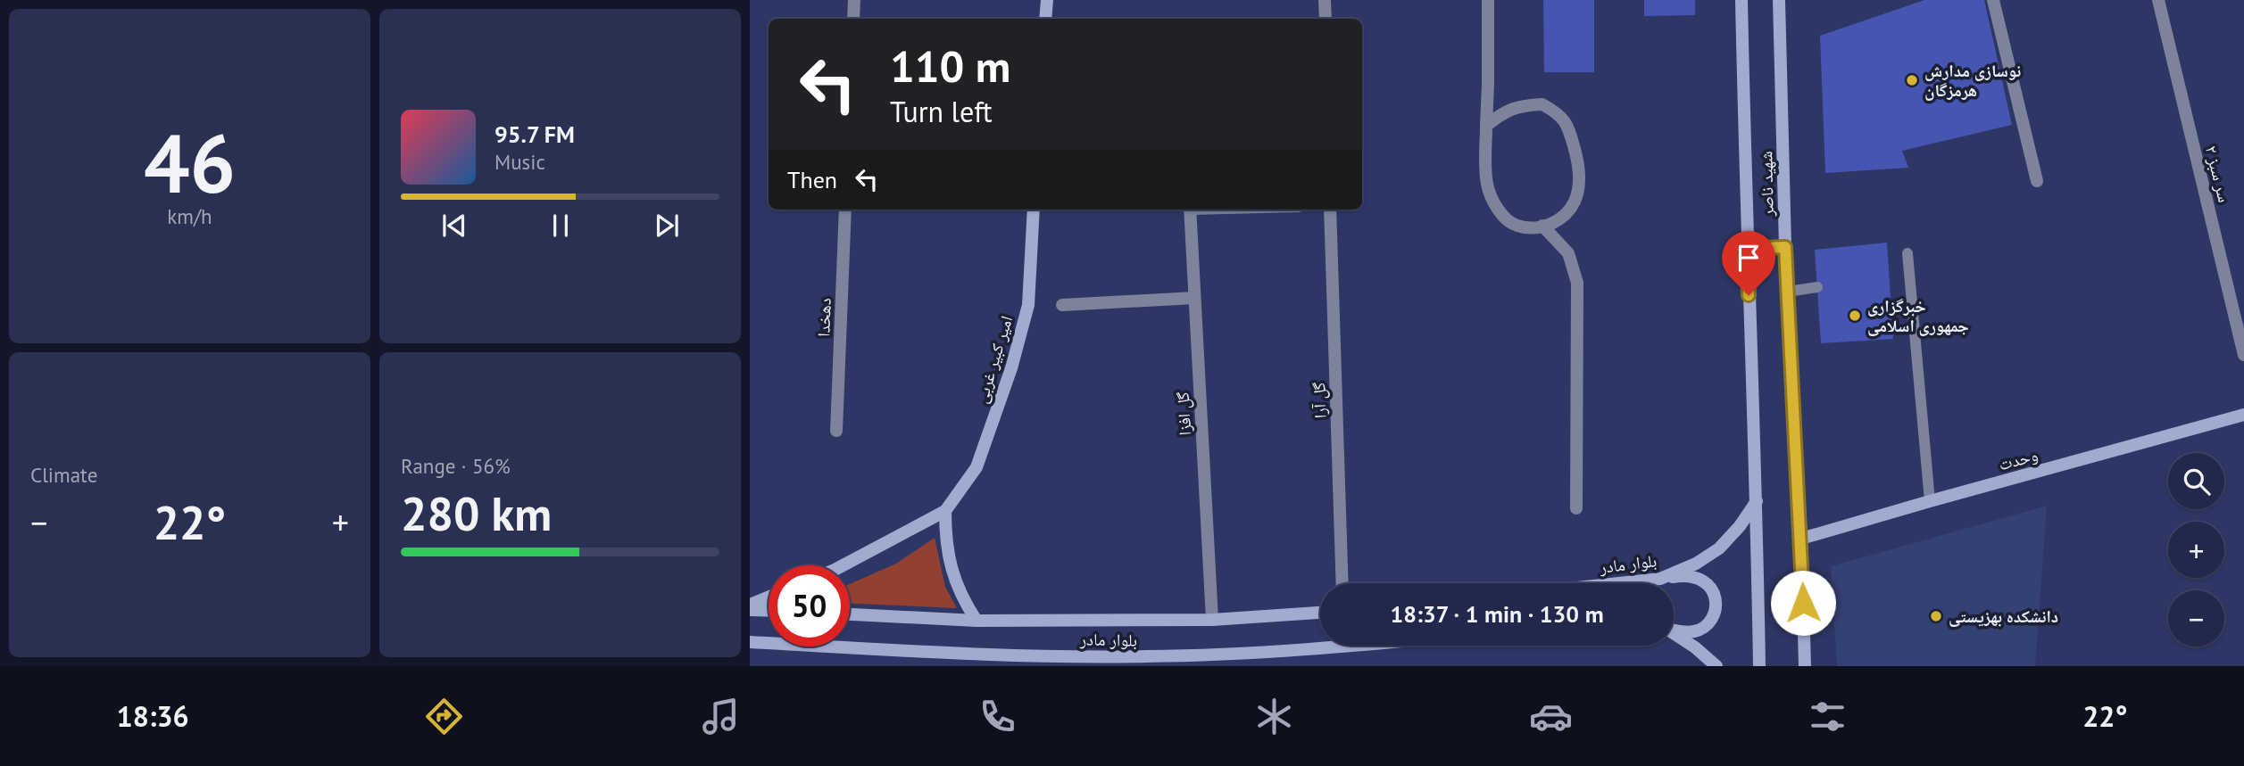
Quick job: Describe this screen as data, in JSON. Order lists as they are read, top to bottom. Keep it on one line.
{"streets":{"main road":["شهید ناصر","امیر کبیر غربی","وحدت","بلوار مادر"],"street":["سر سبز ۲","دهخدا","گل آرا","گل افزا"]},"crossings":[["شهید ناصر","وحدت"],["شهید ناصر","بلوار مادر"],["گل افزا","بلوار مادر"]],"places":["نوسازی مدارش هرمزگان","خبرگزاری جمهوری اسلامی","دانشکده بهزیستی"],"page":{"tile":[["46","km/h"],"Climate",["Range · 56%","280 km"]],"turn":["110 m","Turn left"],"song":["95.7 FM","Music"],"then":"Then","map_buttons":["+","−"],"heat":["−","22°","+"],"limit":"50","trip":"18:37 · 1 min · 130 m","tabs":["18:36","22°"]}}
